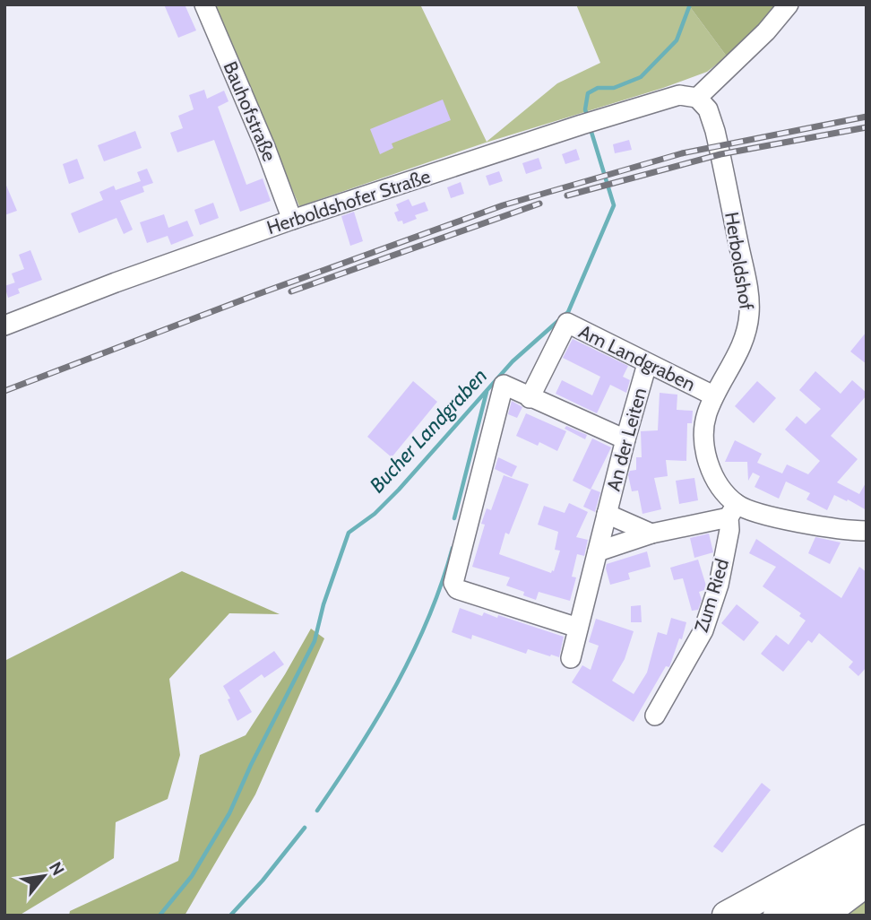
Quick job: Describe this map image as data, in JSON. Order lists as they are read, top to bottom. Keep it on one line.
{"streets":{"street":["Bauhofstraße","Herboldshofer Straße","Herboldshof","Am Landgraben","An der Leiten","Zum Ried"]},"crossings":[["Bauhofstraße","Herboldshofer Straße"],["Herboldshofer Straße","Herboldshof"],["Herboldshof","Am Landgraben"],["Herboldshof","Zum Ried"],["Am Landgraben","An der Leiten"]],"water":["Bucher Landgraben"],"north":"top right"}
